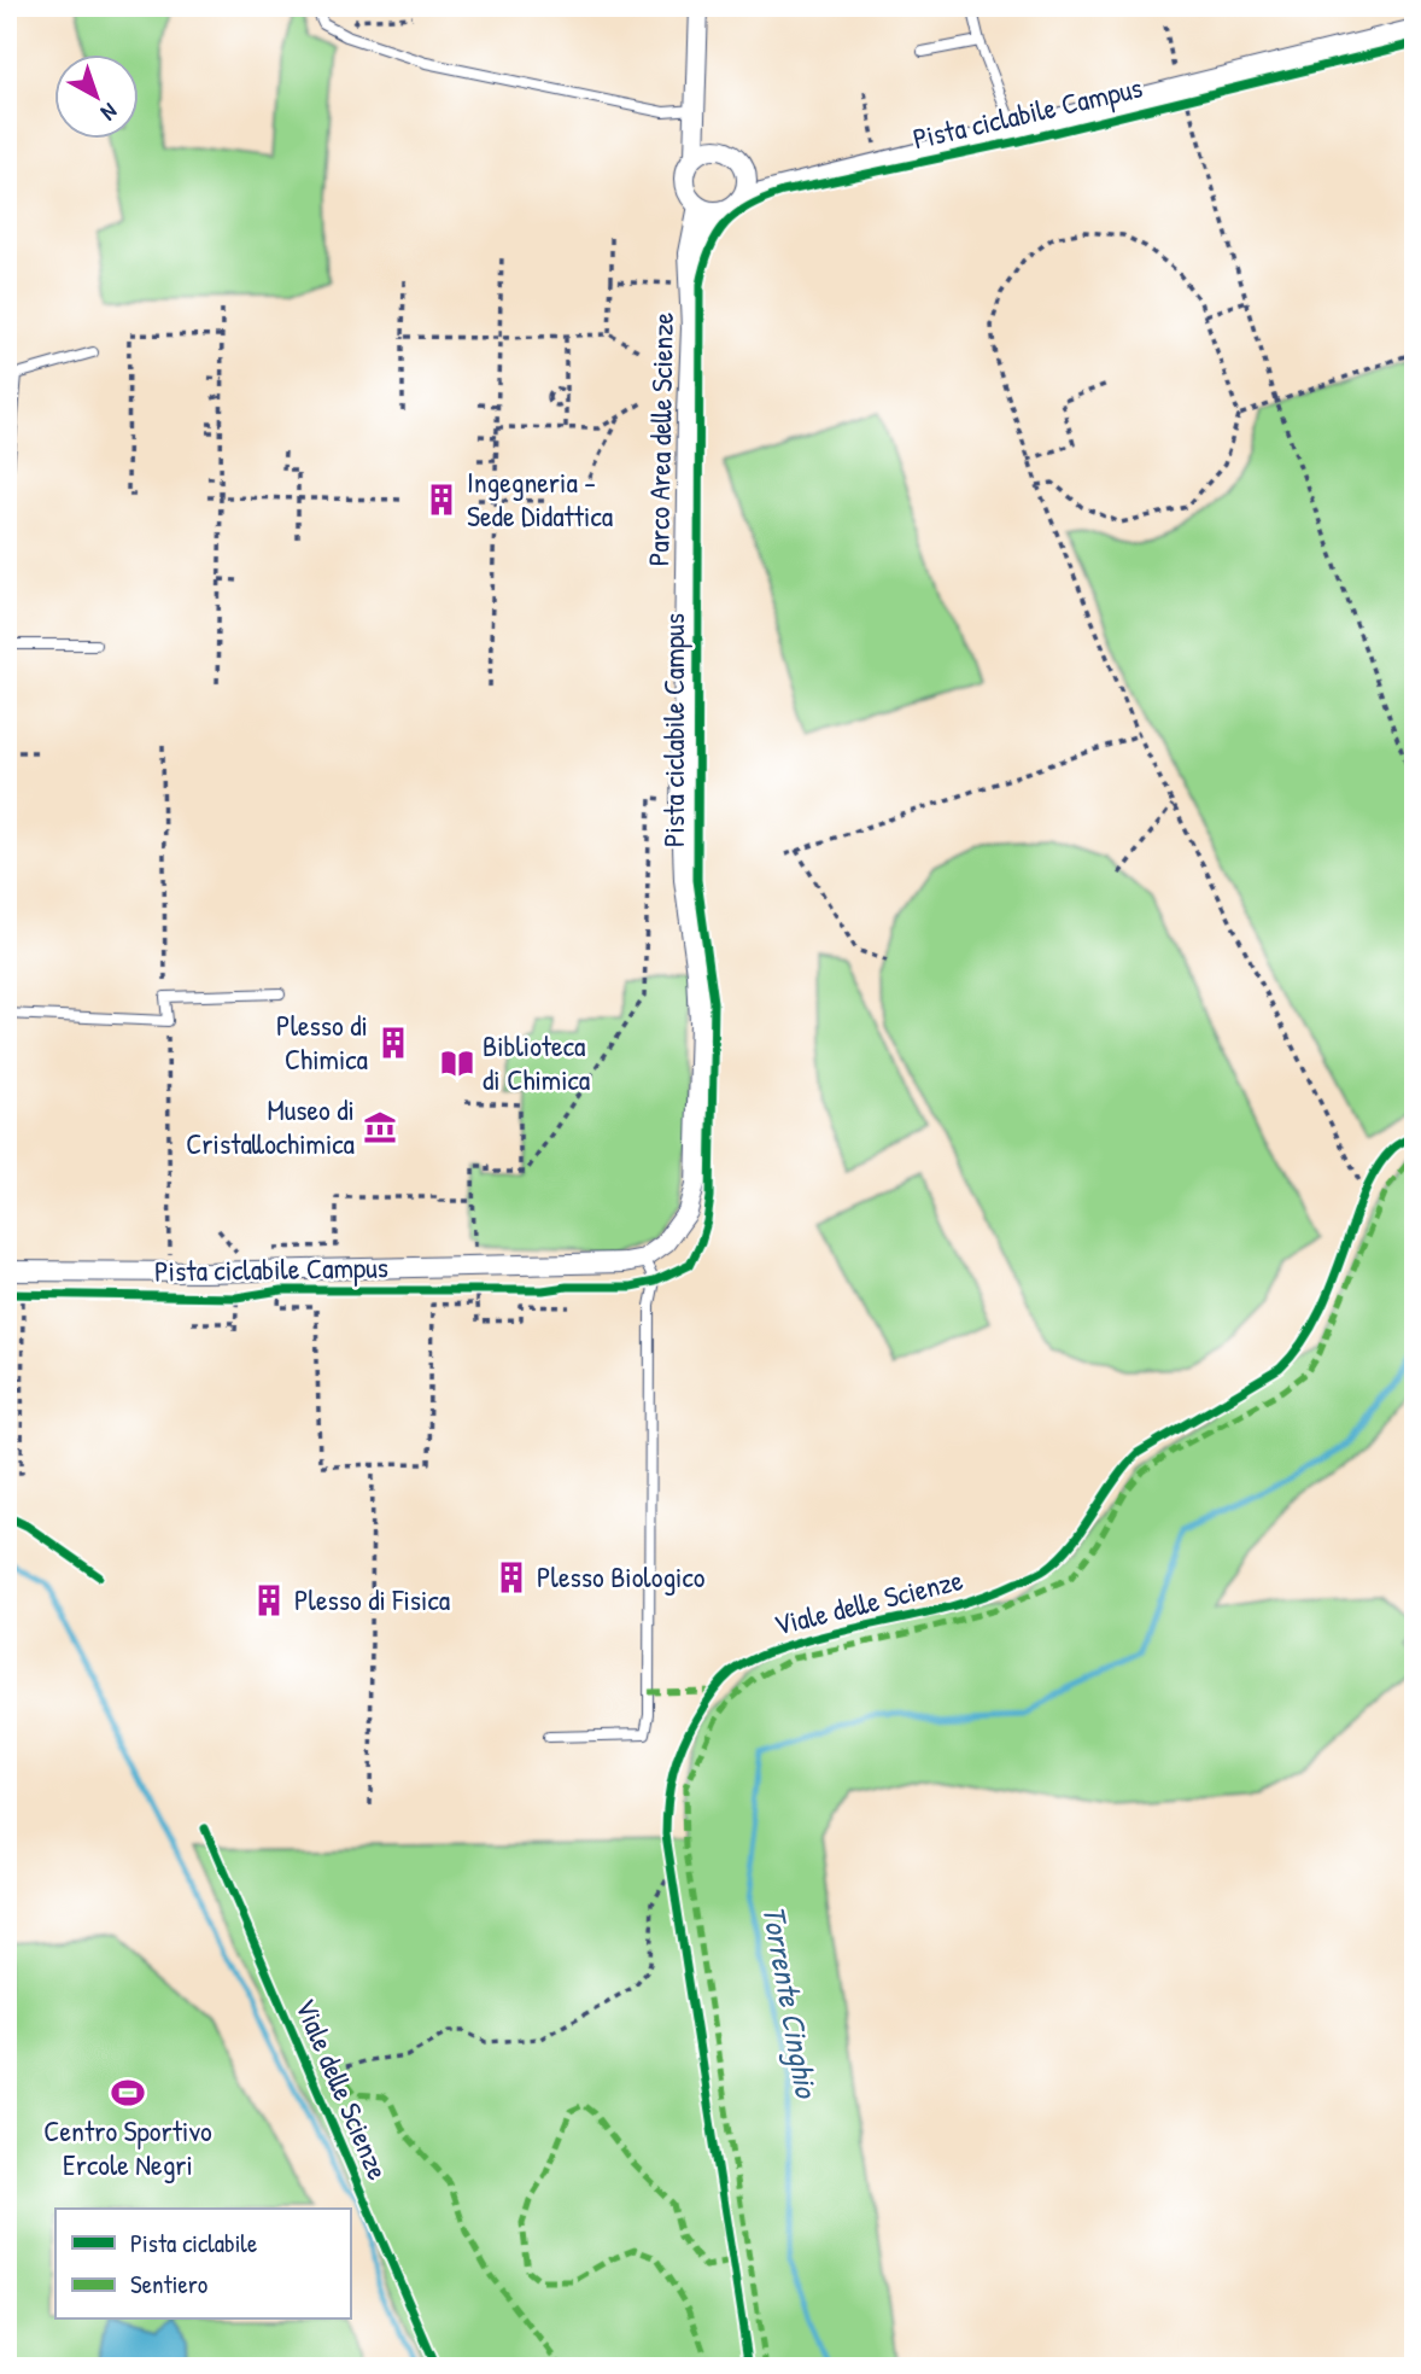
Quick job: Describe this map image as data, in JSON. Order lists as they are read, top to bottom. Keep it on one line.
{"streets":{"street":["Parco Area delle Scienze"],"cycle path":["Pista ciclabile Campus","Viale delle Scienze"]},"water":["Torrente Cinghio"],"places":{"building":["Ingegneria - Sede Didattica","Plesso di Chimica","Plesso Biologico","Plesso di Fisica"],"library":["Biblioteca di Chimica"],"museum":["Museo di Cristallochimica"],"sports":["Centro Sportivo Ercole Negri"]},"legend":["Pista ciclabile","Sentiero"],"north":"bottom right"}
